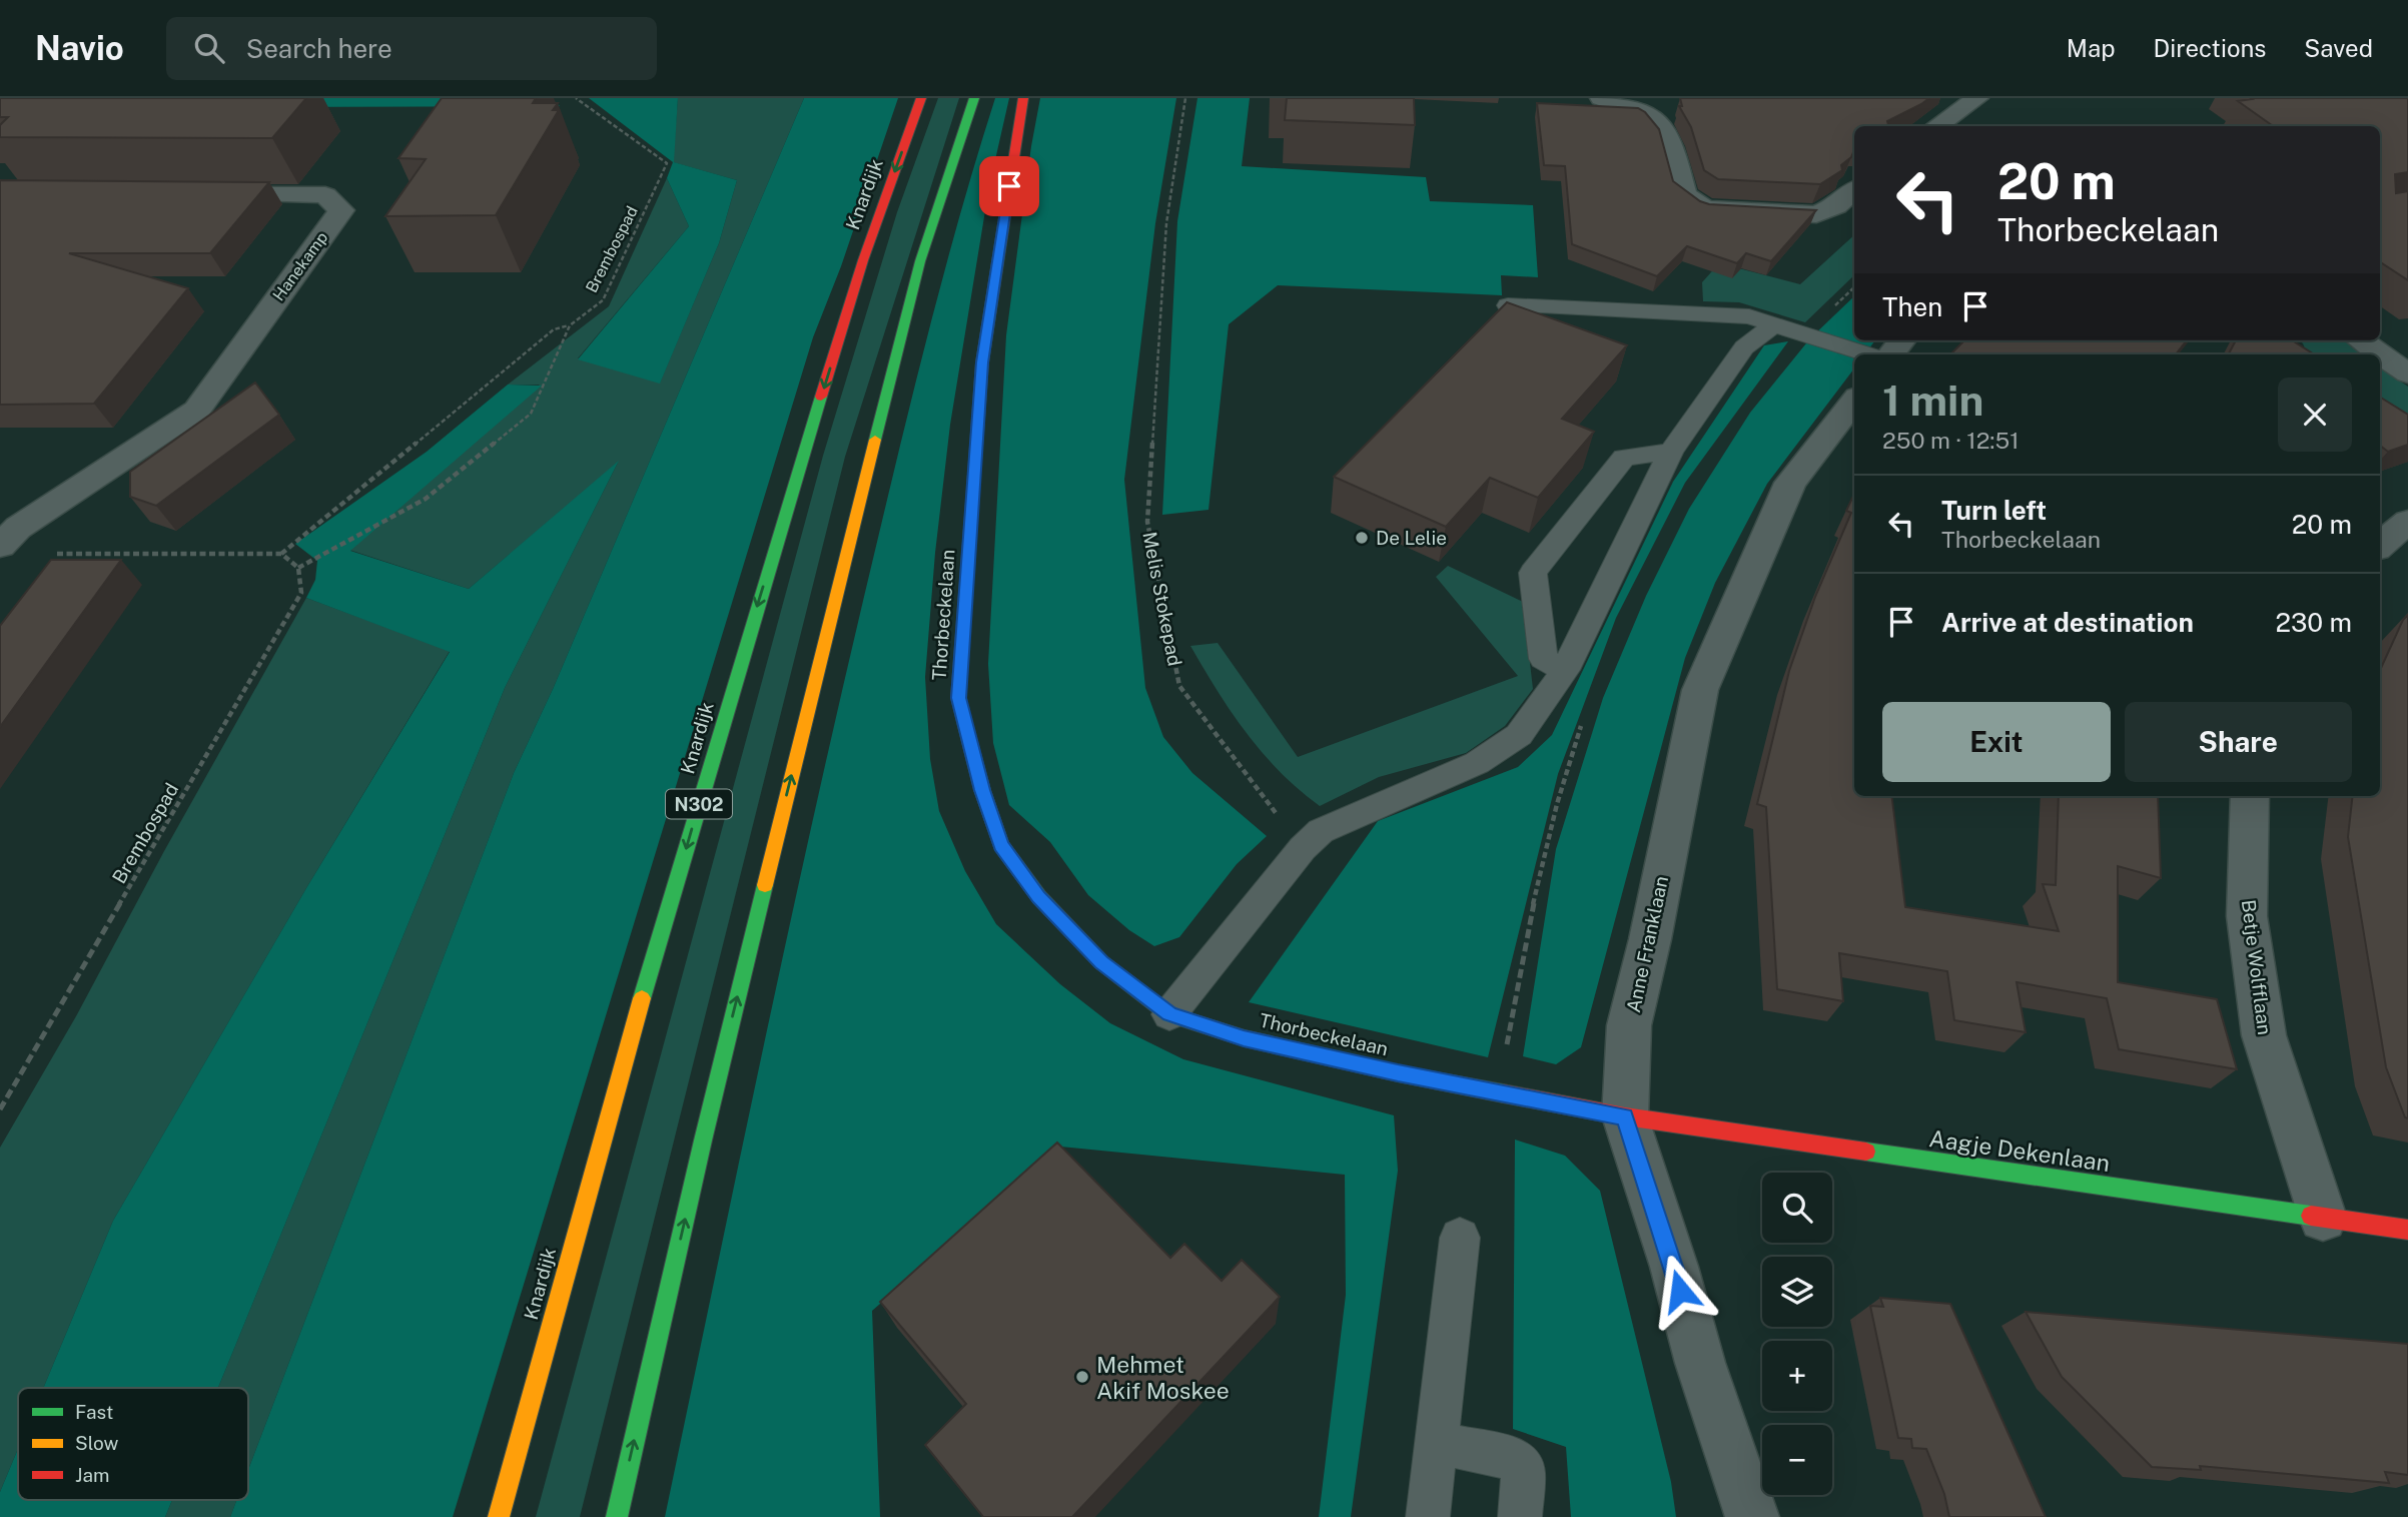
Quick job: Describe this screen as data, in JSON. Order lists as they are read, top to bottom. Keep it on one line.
{"streets":{"main road":["Knardijk","Thorbeckelaan","N302","Aagje Dekenlaan"],"street":["Hanekamp","Anne Franklaan","Betje Wolfflaan"],"path":["Brembospad","Melis Stokepad"]},"crossings":[["Thorbeckelaan","Anne Franklaan"],["Thorbeckelaan","Aagje Dekenlaan"],["Anne Franklaan","Aagje Dekenlaan"],["Betje Wolfflaan","Aagje Dekenlaan"]],"places":["De Lelie","Mehmet Akif Moskee"],"legend":["Fast","Slow","Jam"],"page":{"header":"Navio","search":"Search here","nav":["Map","Directions","Saved"],"turn":["20 m","Thorbeckelaan"],"then":"Then","heading":["1 min","250 m · 12:51"],"list":[{"name":"Turn left","note":"Thorbeckelaan","value":"20 m"},{"name":"Arrive at destination","value":"230 m"}],"buttons":["Exit","Share"],"map_buttons":["+","−"]}}
